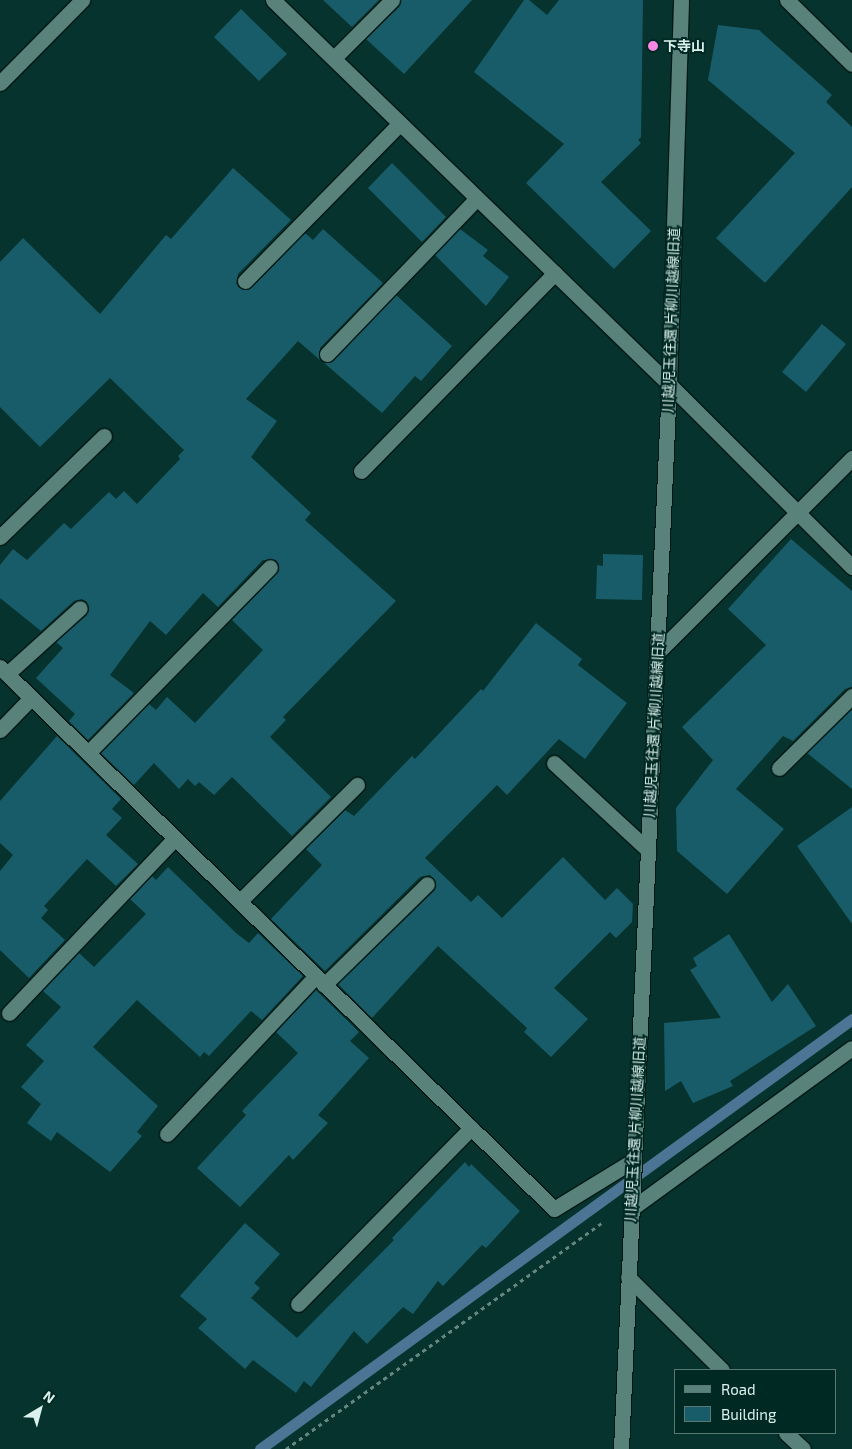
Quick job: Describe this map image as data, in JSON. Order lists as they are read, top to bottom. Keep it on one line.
{"streets":{"street":["川越児玉往還 片柳川越線旧道"]},"places":["下寺山"],"legend":["Road","Building"],"north":"top right"}
